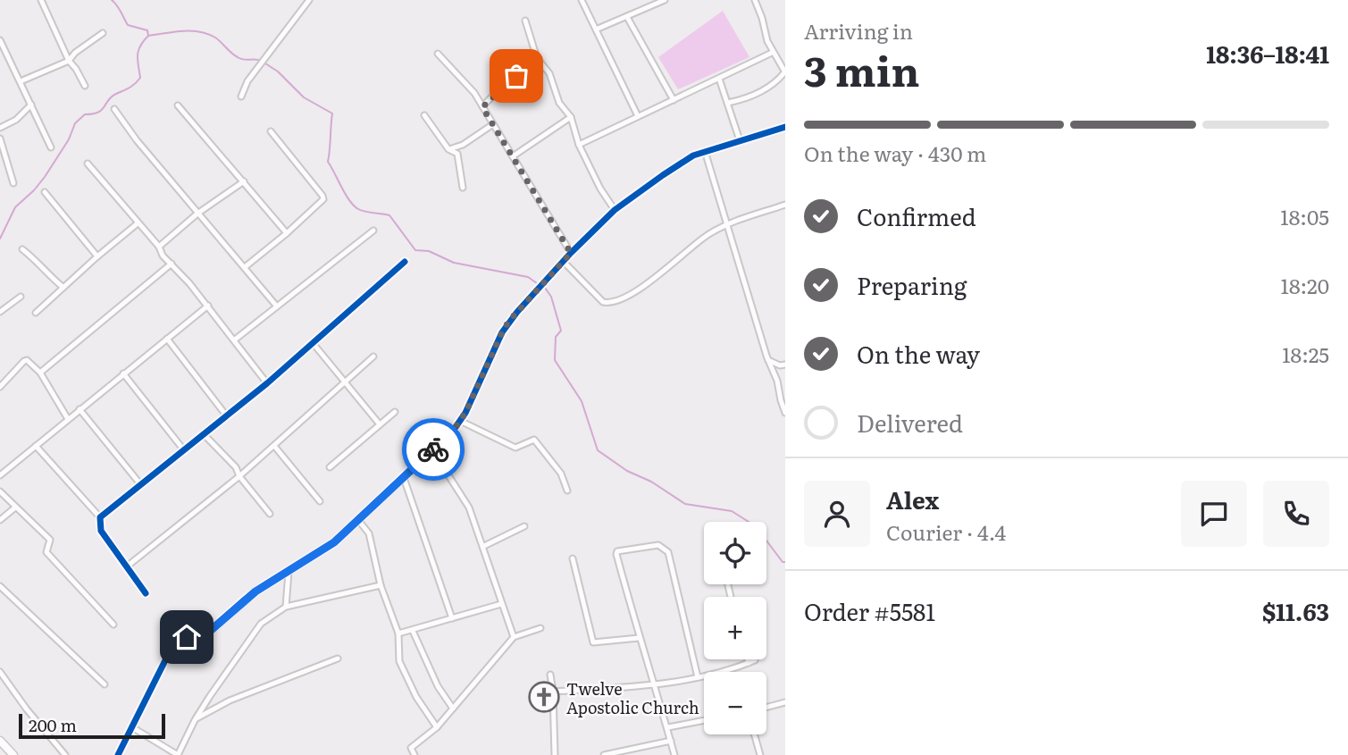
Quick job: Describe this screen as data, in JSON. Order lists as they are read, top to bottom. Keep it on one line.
{"places":{"church":["Twelve Apostolic Church"]},"scale_bar":"200 m","page":{"heading":["3 min","Arriving in","18:36–18:41"],"panel":["Alex","Courier · 4.4","Order #5581","$11.63"],"bar":"On the way · 430 m","list":[["Confirmed","18:05"],["Preparing","18:20"],["On the way","18:25"],"Delivered"],"map_buttons":["+","−"],"scale":"200 m"}}
